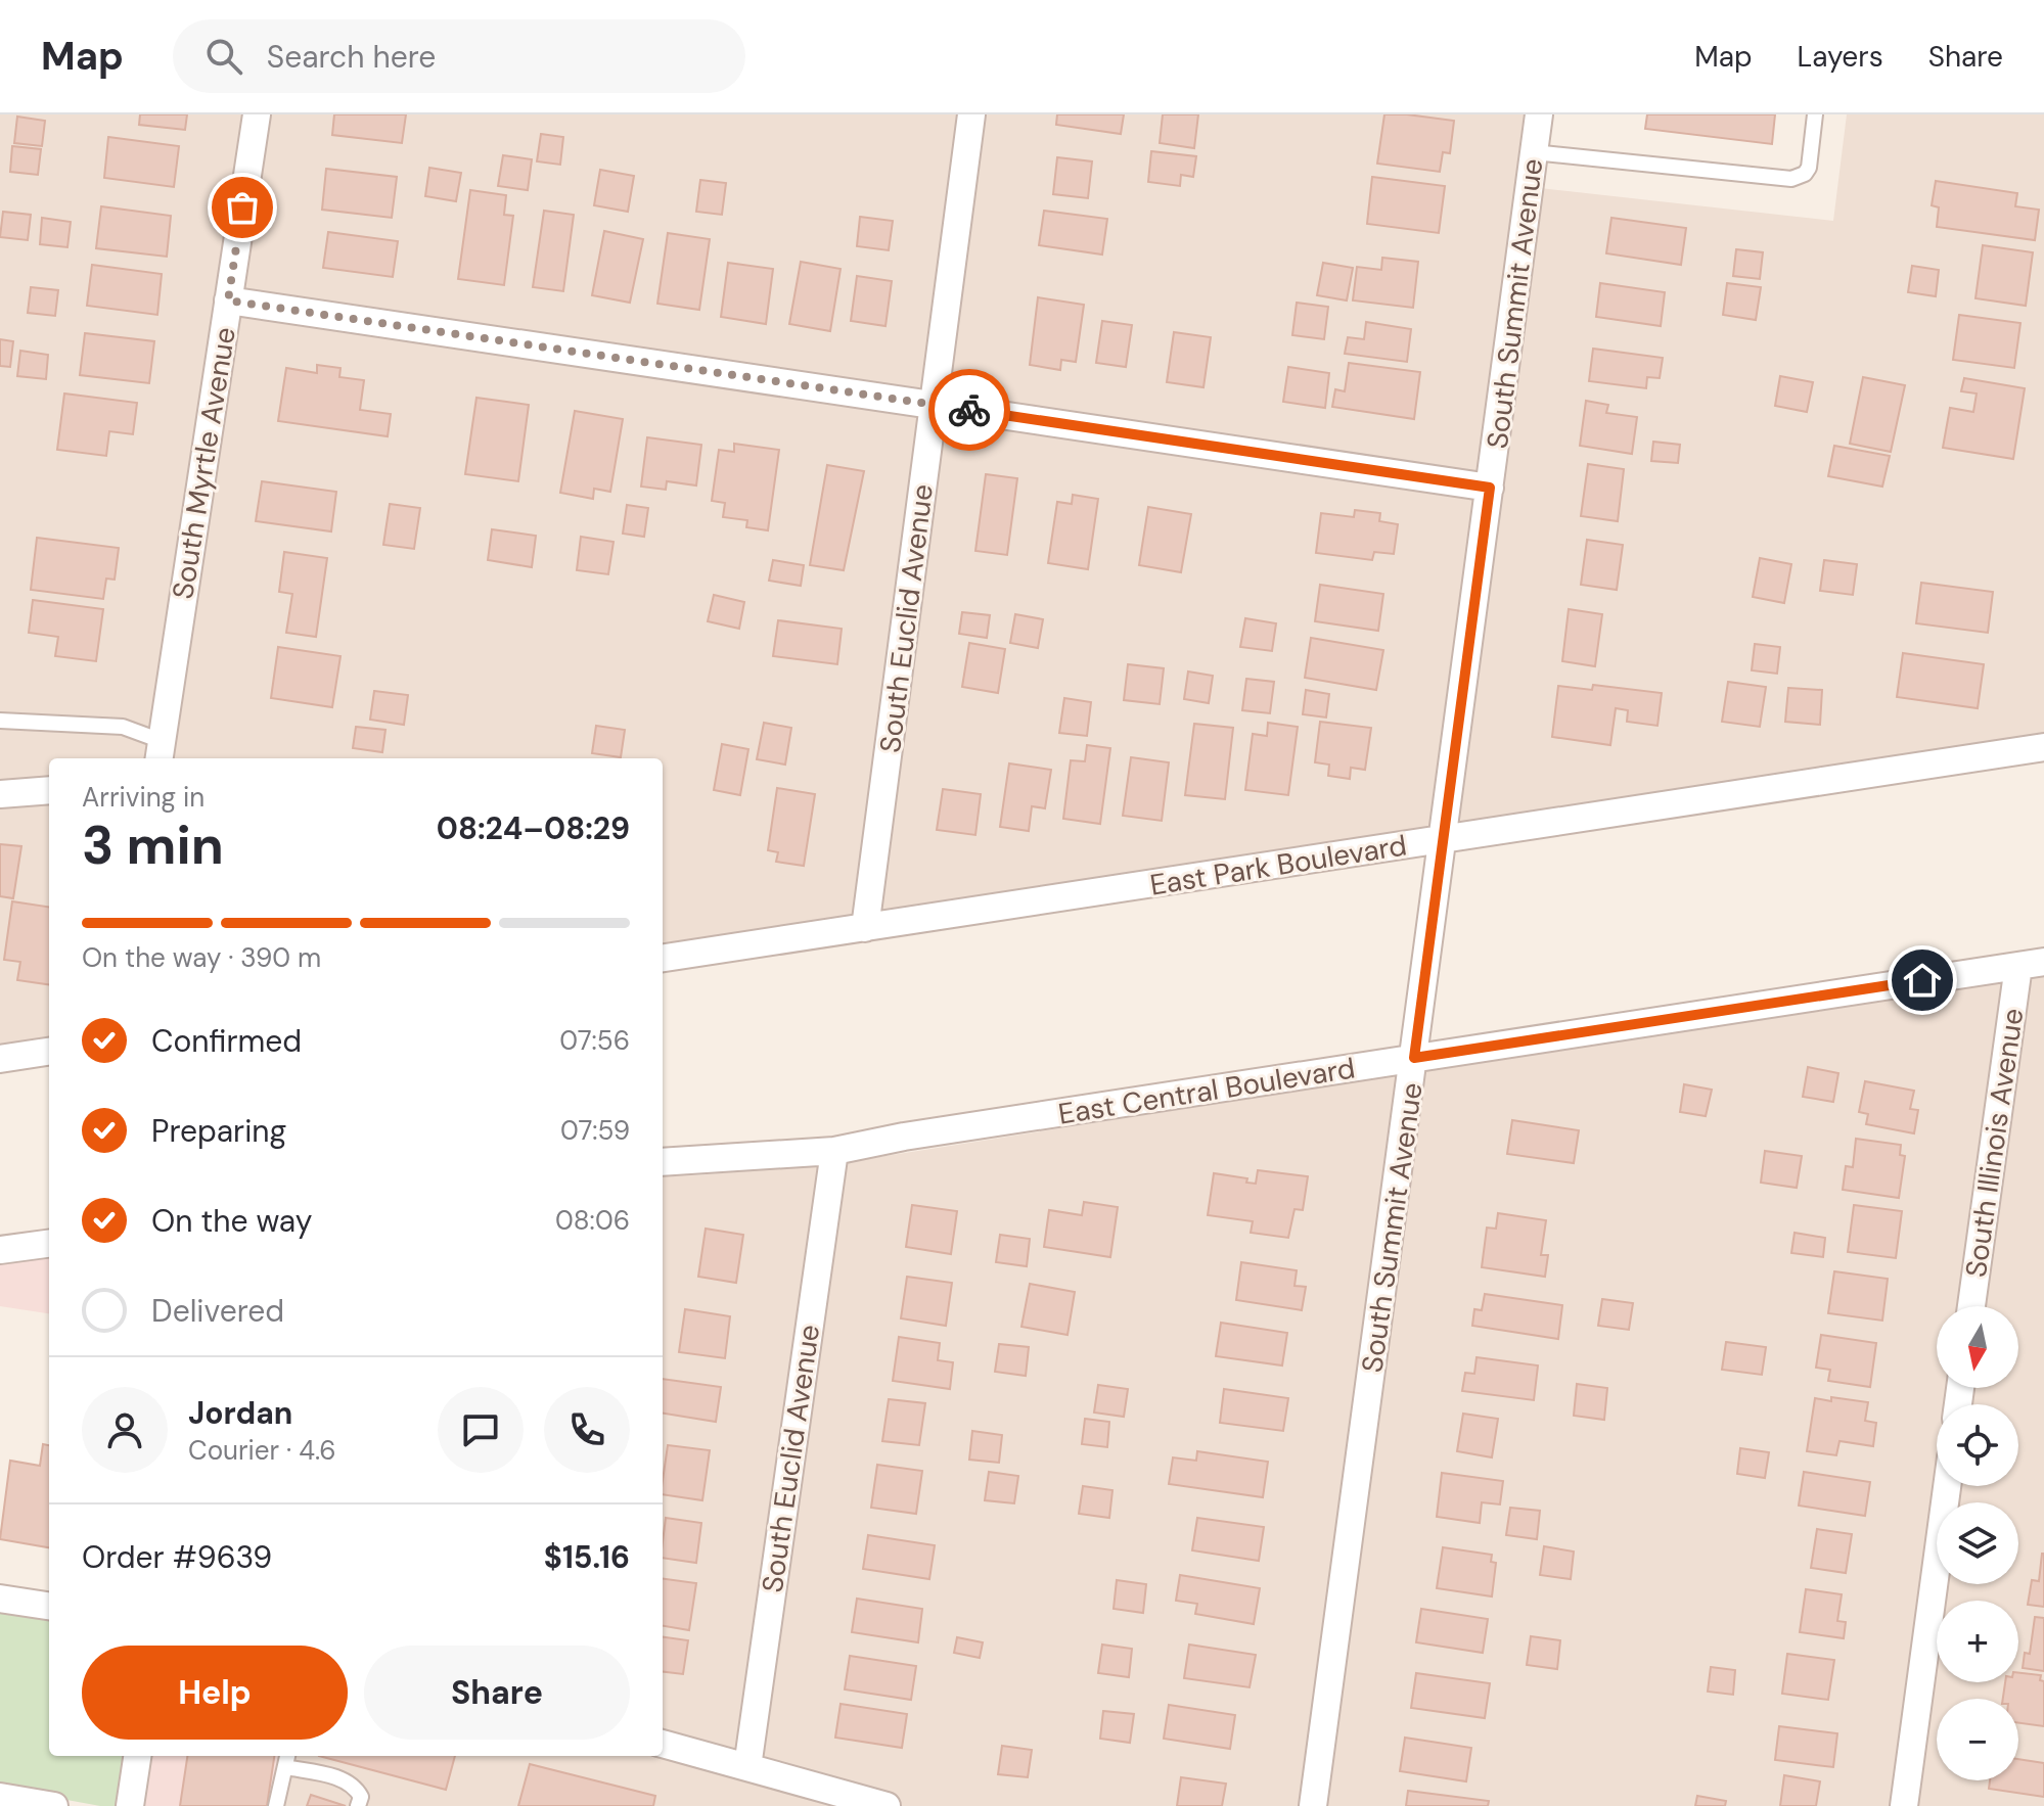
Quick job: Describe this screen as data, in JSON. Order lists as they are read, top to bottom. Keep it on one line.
{"streets":{"street":["South Summit Avenue","South Myrtle Avenue","South Euclid Avenue","East Park Boulevard","East Central Boulevard","South Illinois Avenue"]},"crossings":[["South Summit Avenue","East Park Boulevard"],["South Summit Avenue","East Central Boulevard"],["South Euclid Avenue","East Park Boulevard"],["South Euclid Avenue","East Central Boulevard"],["East Central Boulevard","South Illinois Avenue"]],"north":"bottom","page":{"header":"Map","search":"Search here","nav":["Map","Layers","Share"],"heading":["3 min","Arriving in","08:24–08:29"],"panel":["Jordan","Courier · 4.6","Order #9639","$15.16"],"bar":"On the way · 390 m","list":[["Confirmed","07:56"],["Preparing","07:59"],["On the way","08:06"],"Delivered"],"map_buttons":["+","−"],"buttons":["Help","Share"]}}
